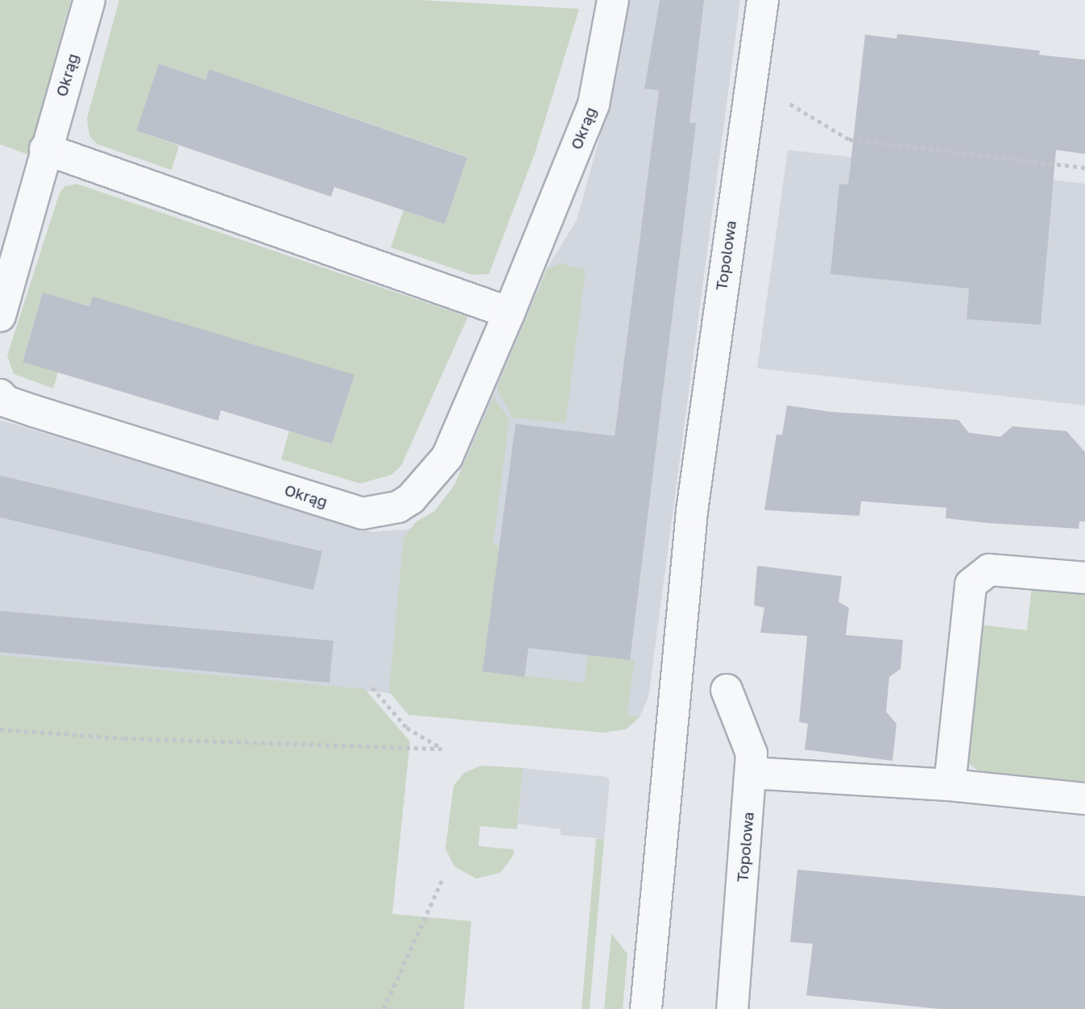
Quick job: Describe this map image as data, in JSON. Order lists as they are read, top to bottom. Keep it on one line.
{"streets":{"street":["Okrąg","Topolowa"]}}
